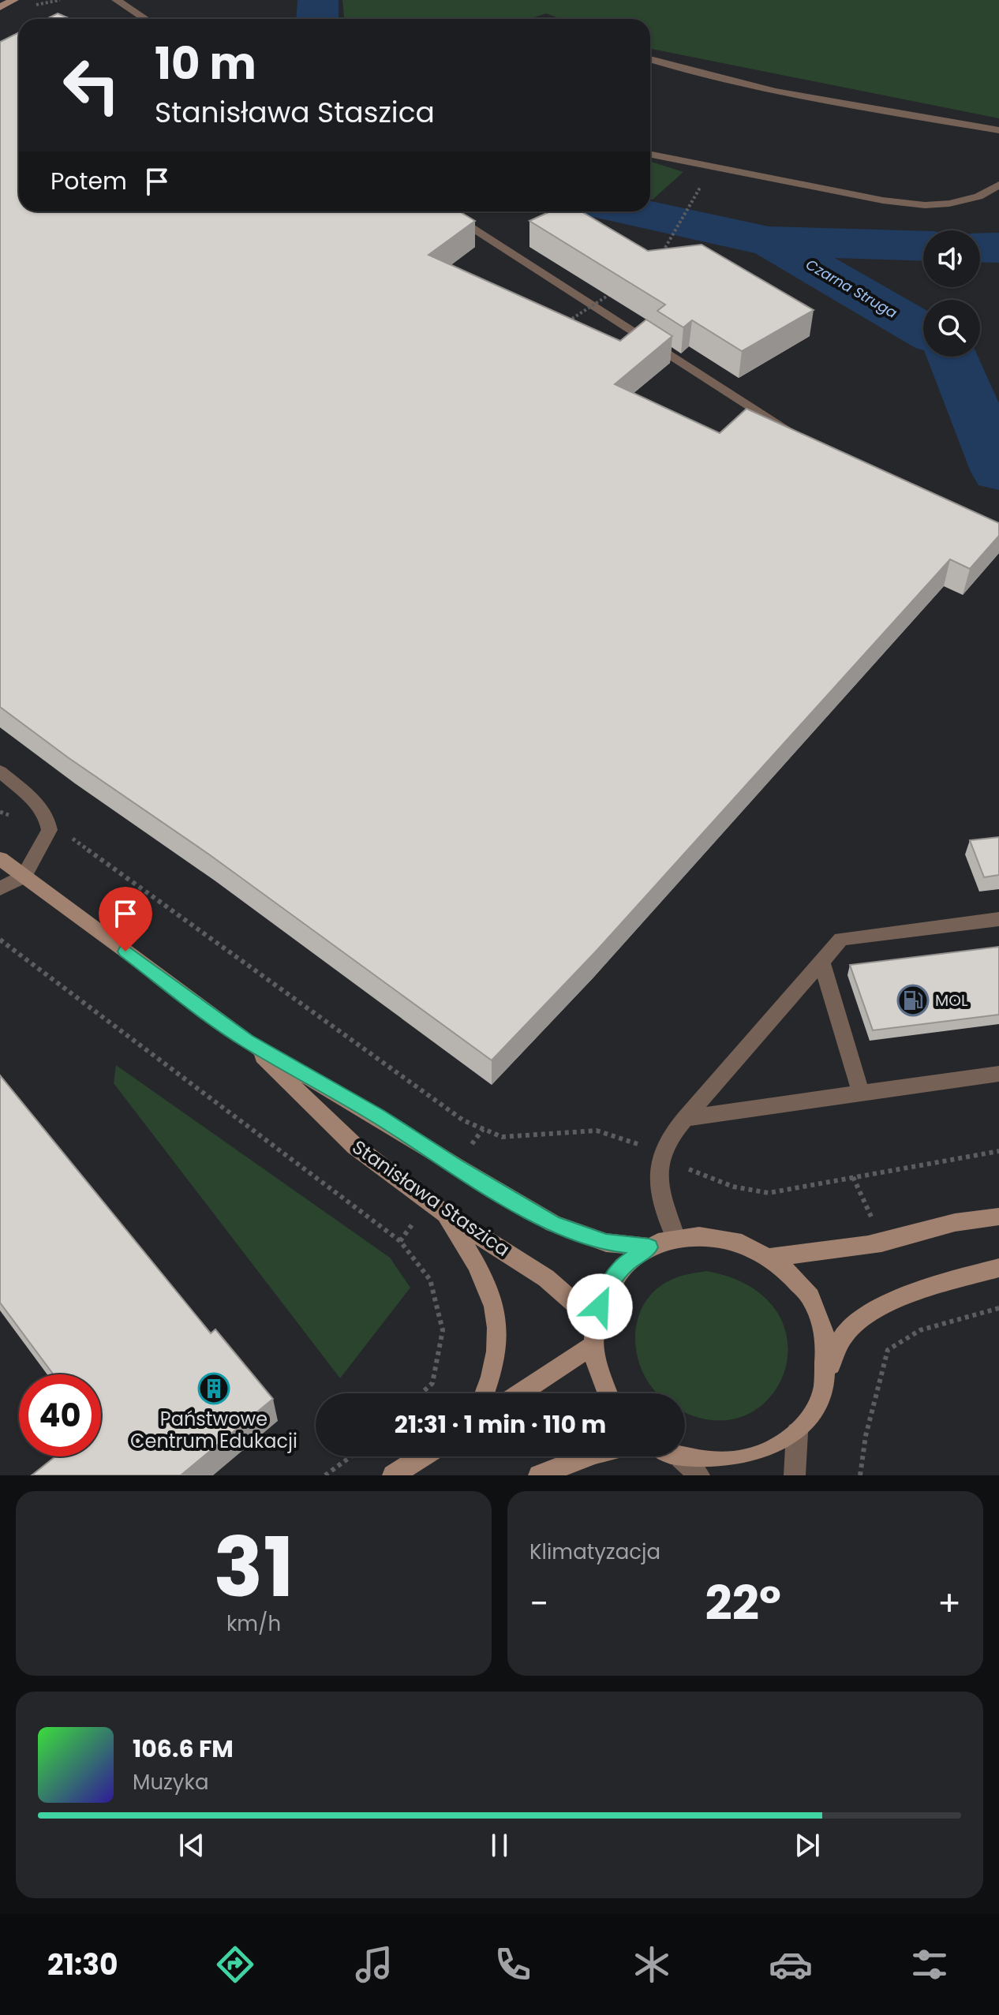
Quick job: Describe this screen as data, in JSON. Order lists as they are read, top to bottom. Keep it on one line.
{"streets":{"street":["Stanisława Staszica"]},"water":["Czarna Struga"],"places":{"fuel station":["MOL"],"building":["Państwowe Centrum Edukacji"]},"page":{"turn":["10 m","Stanisława Staszica"],"then":"Potem","limit":"40","trip":"21:31 · 1 min · 110 m","tile":[["31","km/h"],"Klimatyzacja"],"heat":["−","22°","+"],"song":["106.6 FM","Muzyka"],"tabs":"21:30"}}
